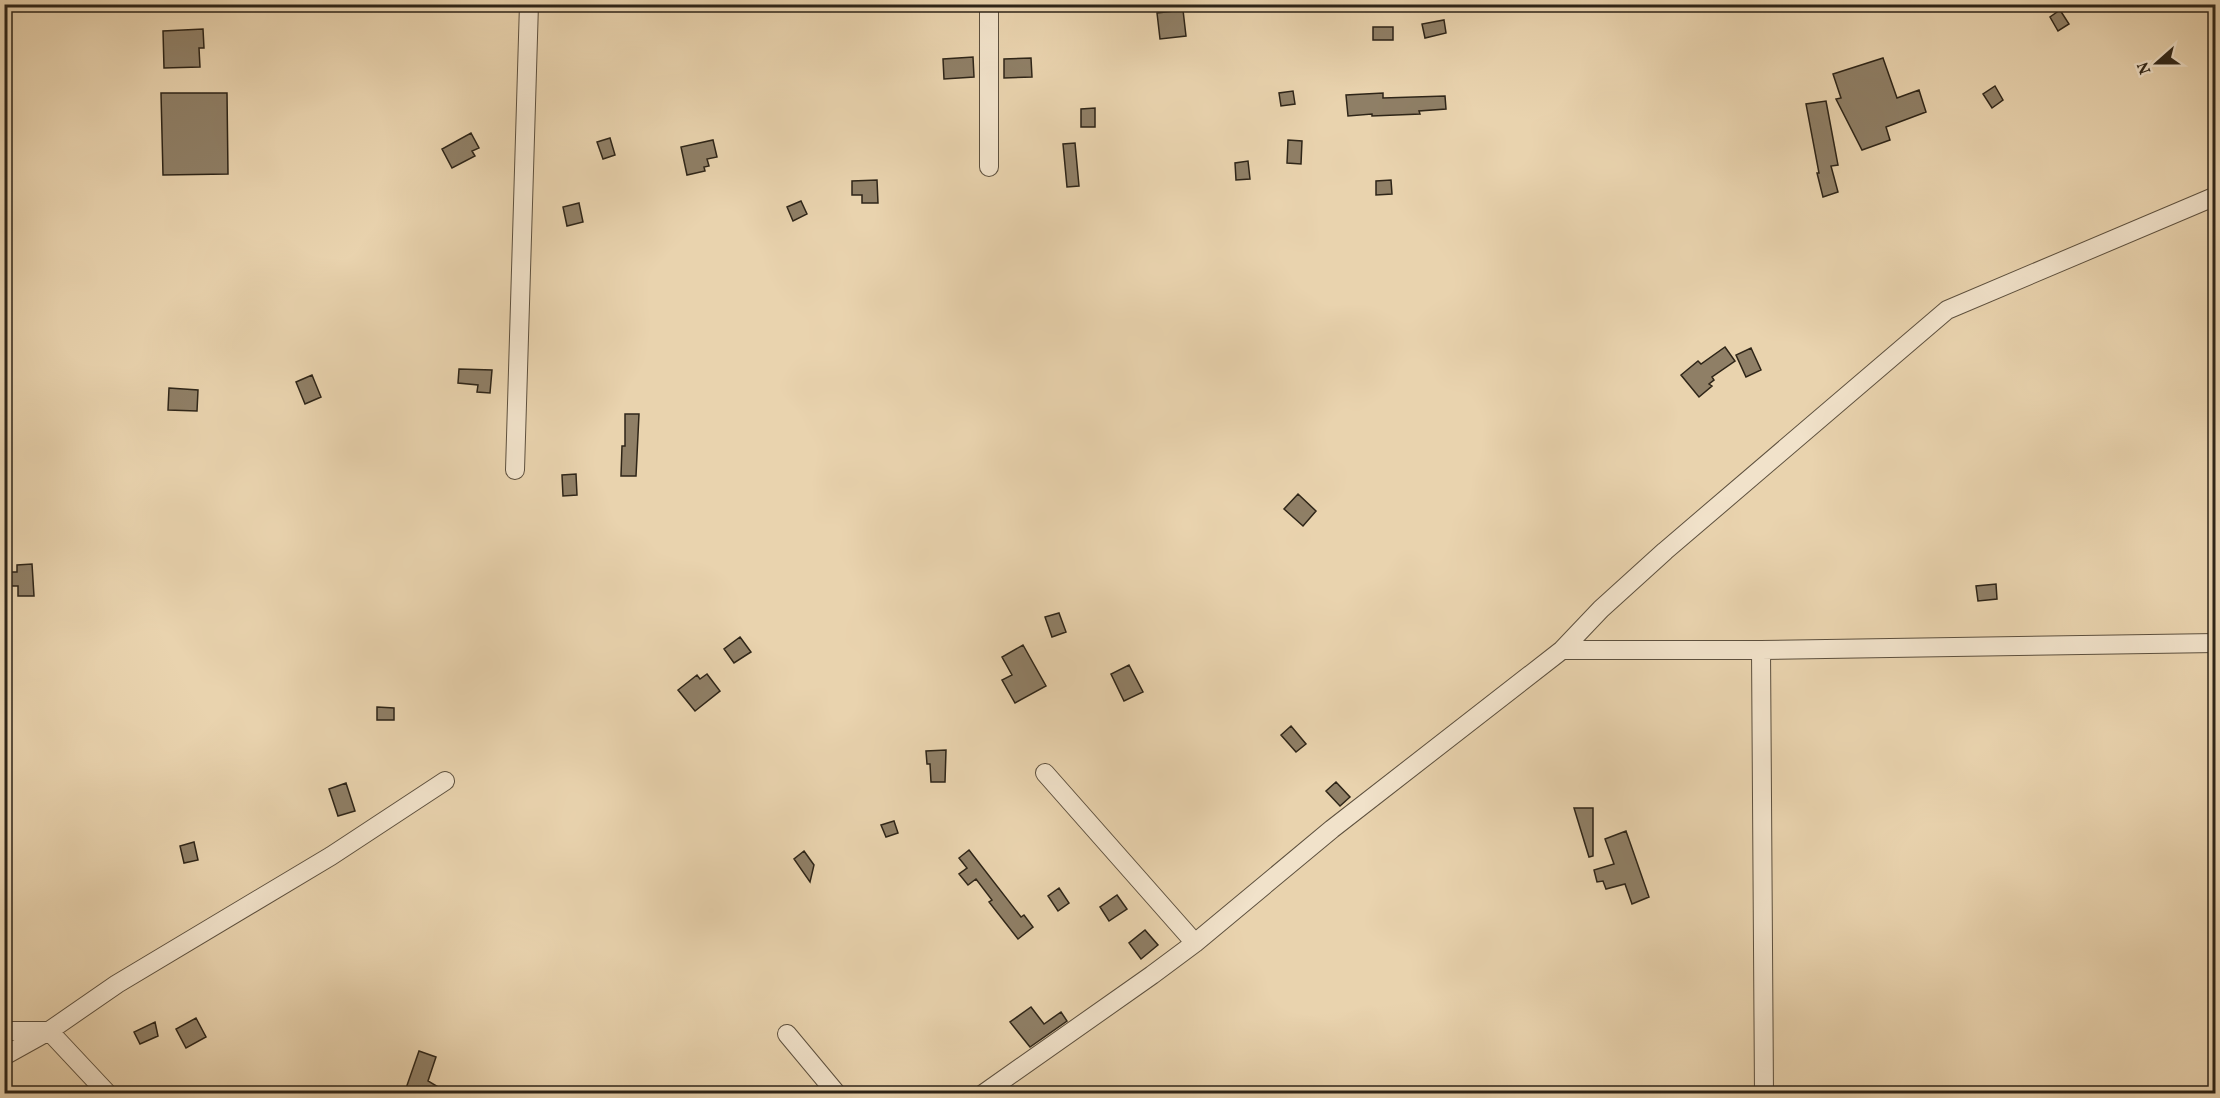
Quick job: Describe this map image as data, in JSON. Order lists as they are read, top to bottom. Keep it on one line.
{"north":"left"}
